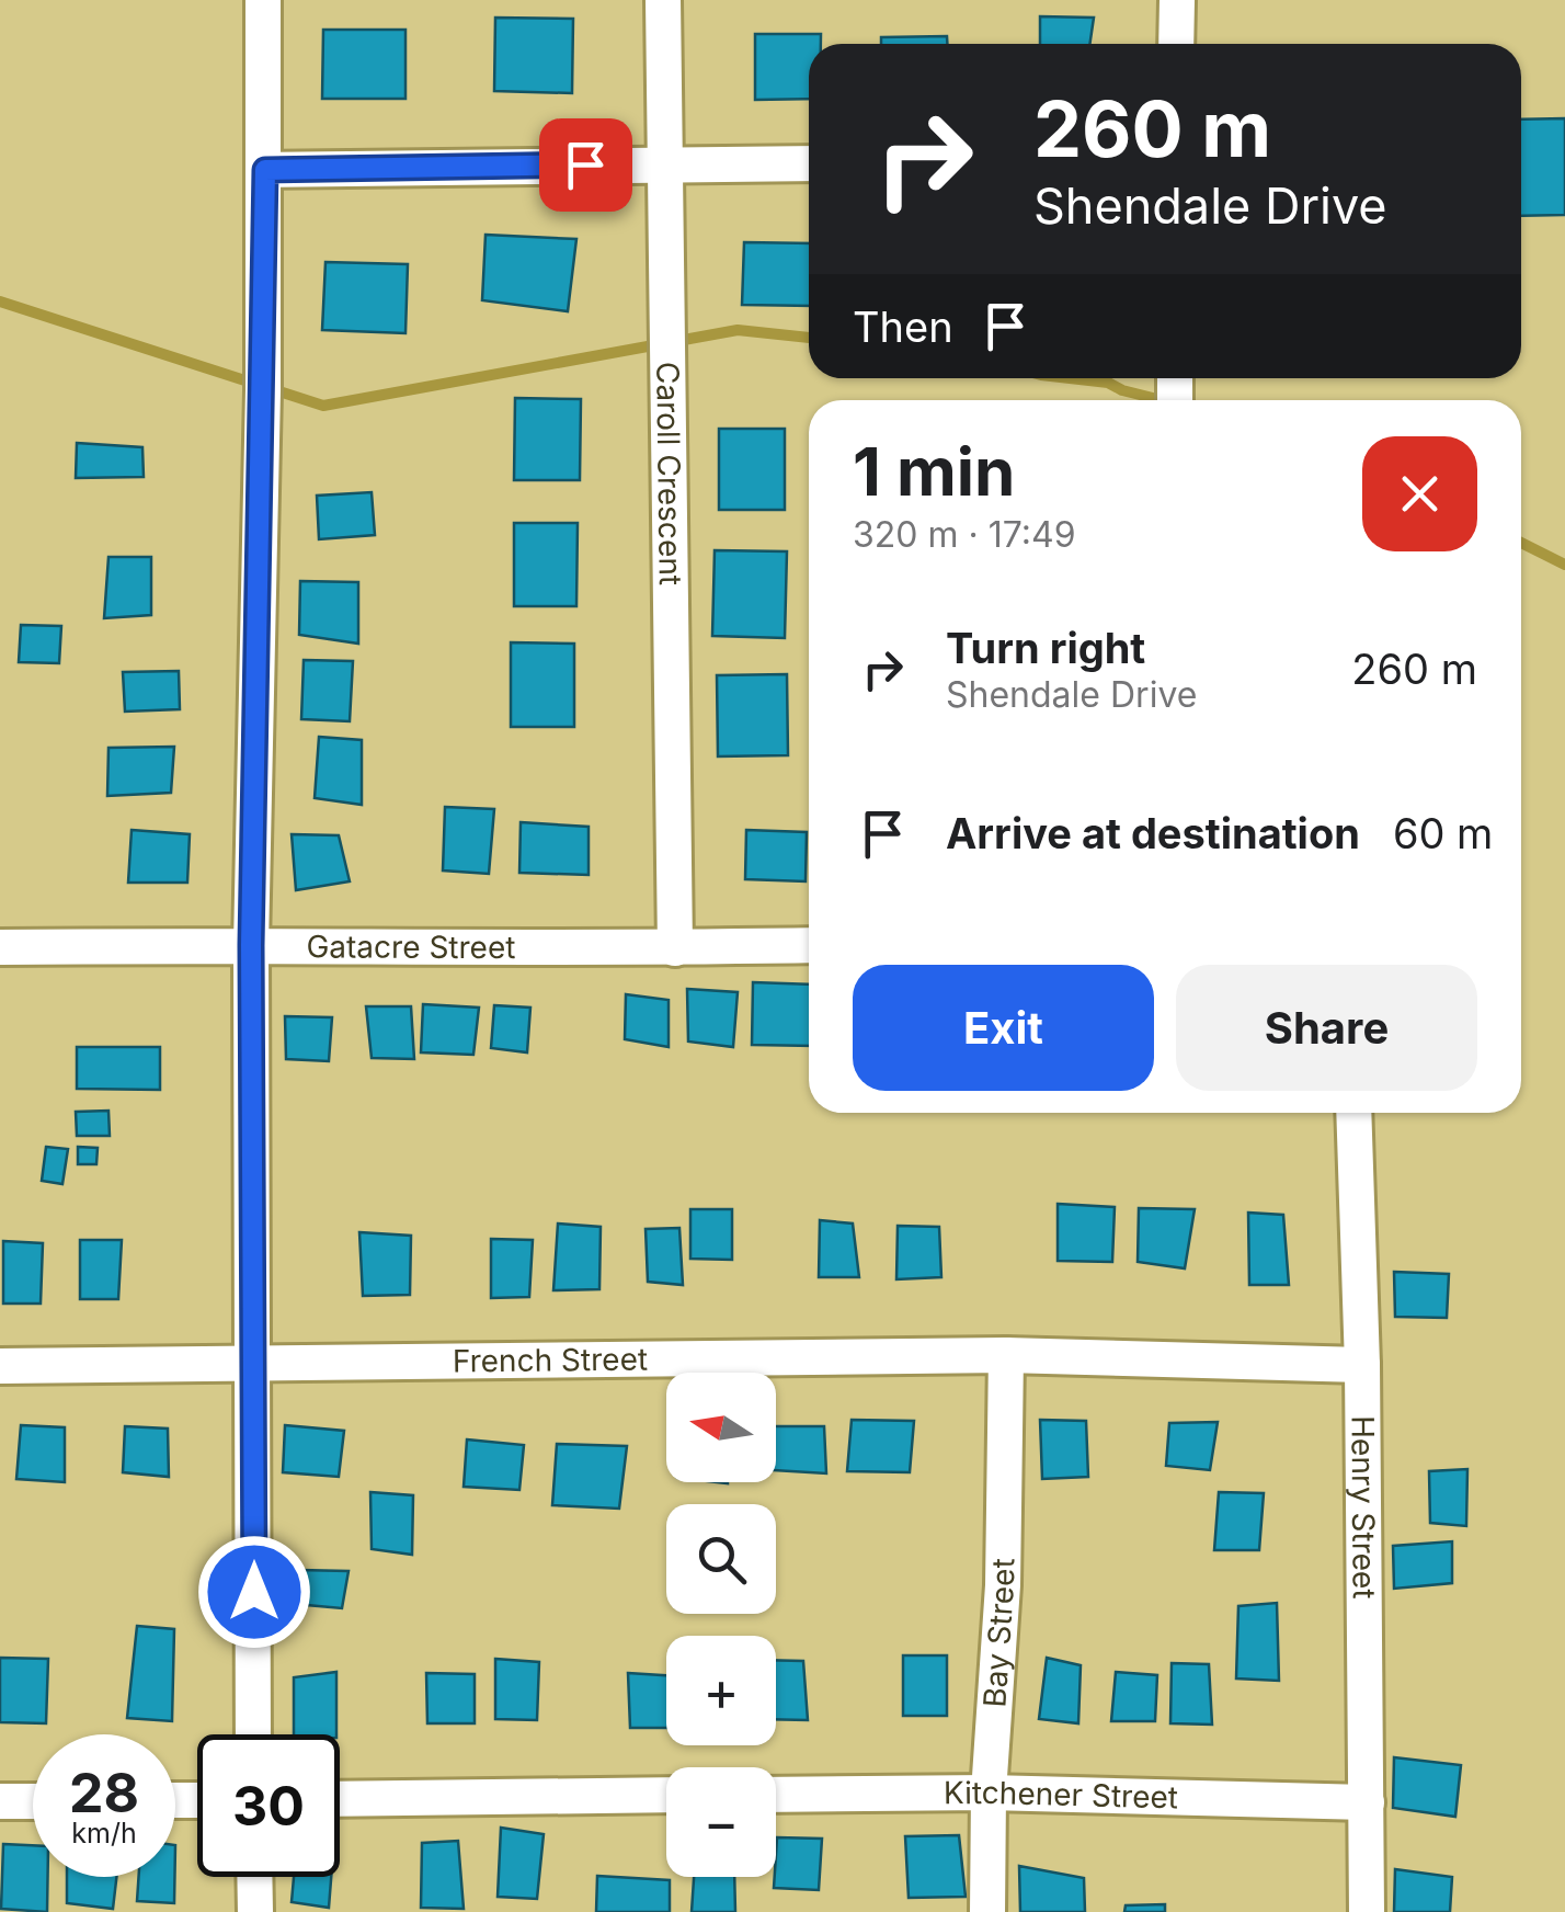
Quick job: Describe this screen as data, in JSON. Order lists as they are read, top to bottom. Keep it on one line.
{"streets":{"street":["Caroll Crescent","Gatacre Street","French Street","Henry Street","Bay Street","Kitchener Street"]},"crossings":[["Caroll Crescent","Gatacre Street"],["French Street","Henry Street"],["French Street","Bay Street"],["Henry Street","Kitchener Street"],["Bay Street","Kitchener Street"]],"north":"left","page":{"turn":["260 m","Shendale Drive"],"then":"Then","heading":["1 min","320 m · 17:49"],"list":[{"name":"Turn right","note":"Shendale Drive","value":"260 m"},{"name":"Arrive at destination","value":"60 m"}],"buttons":["Exit","Share"],"map_buttons":["+","−"],"speed":"28 km/h","limit":"30"}}
